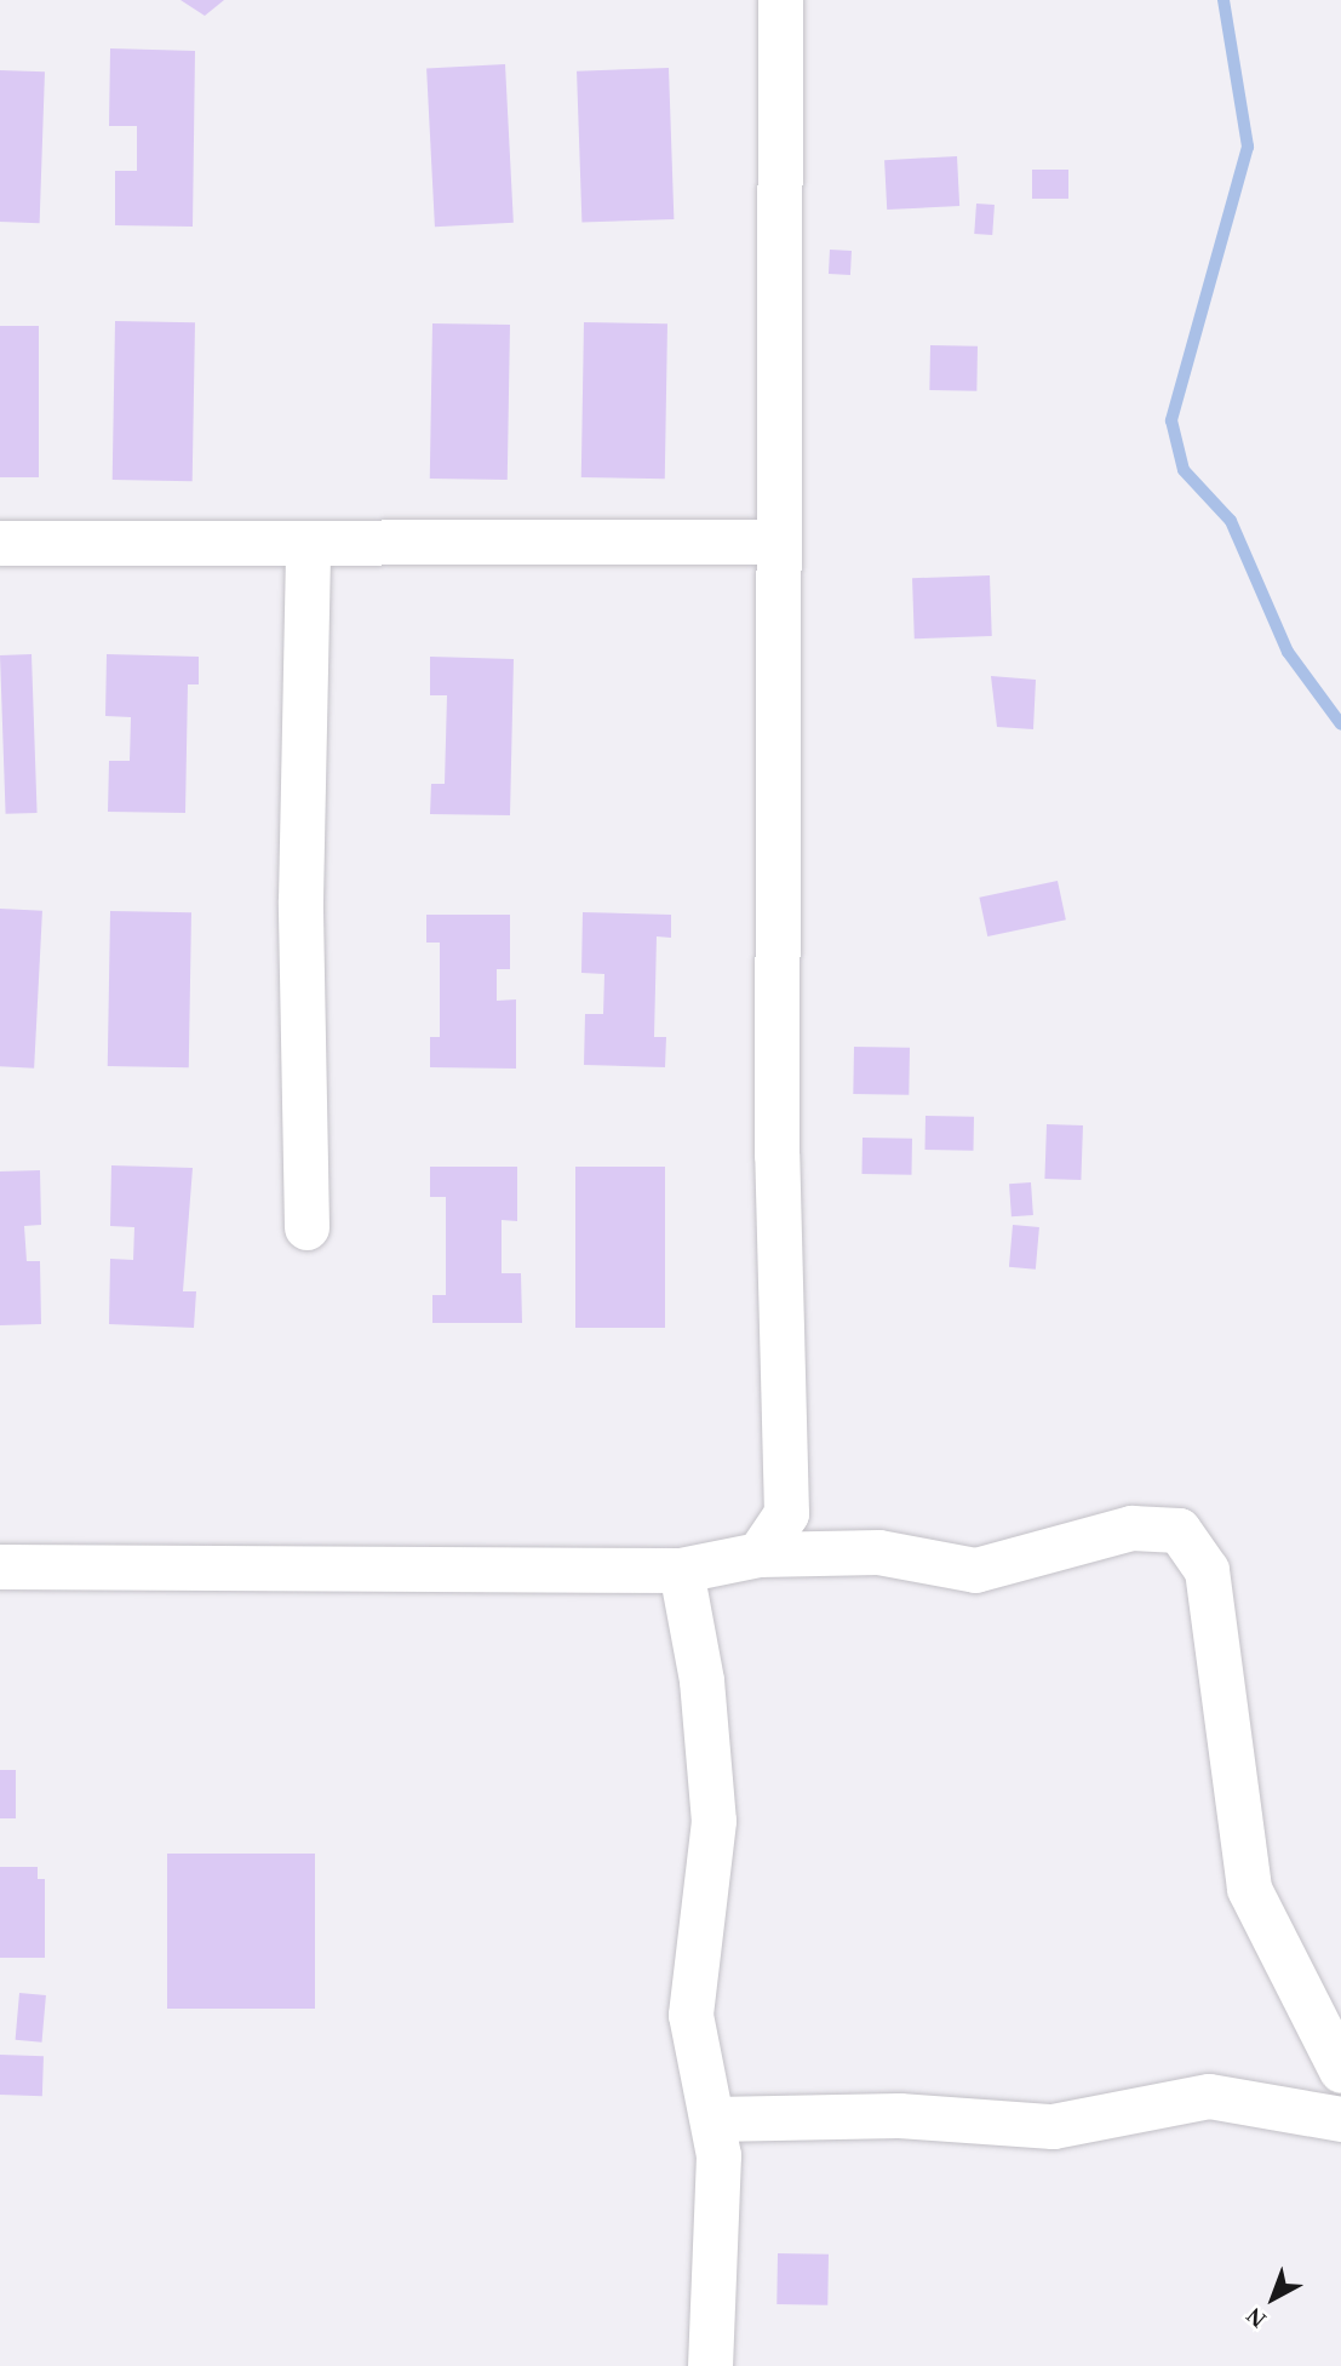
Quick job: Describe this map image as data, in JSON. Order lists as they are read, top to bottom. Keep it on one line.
{"north":"bottom left"}
